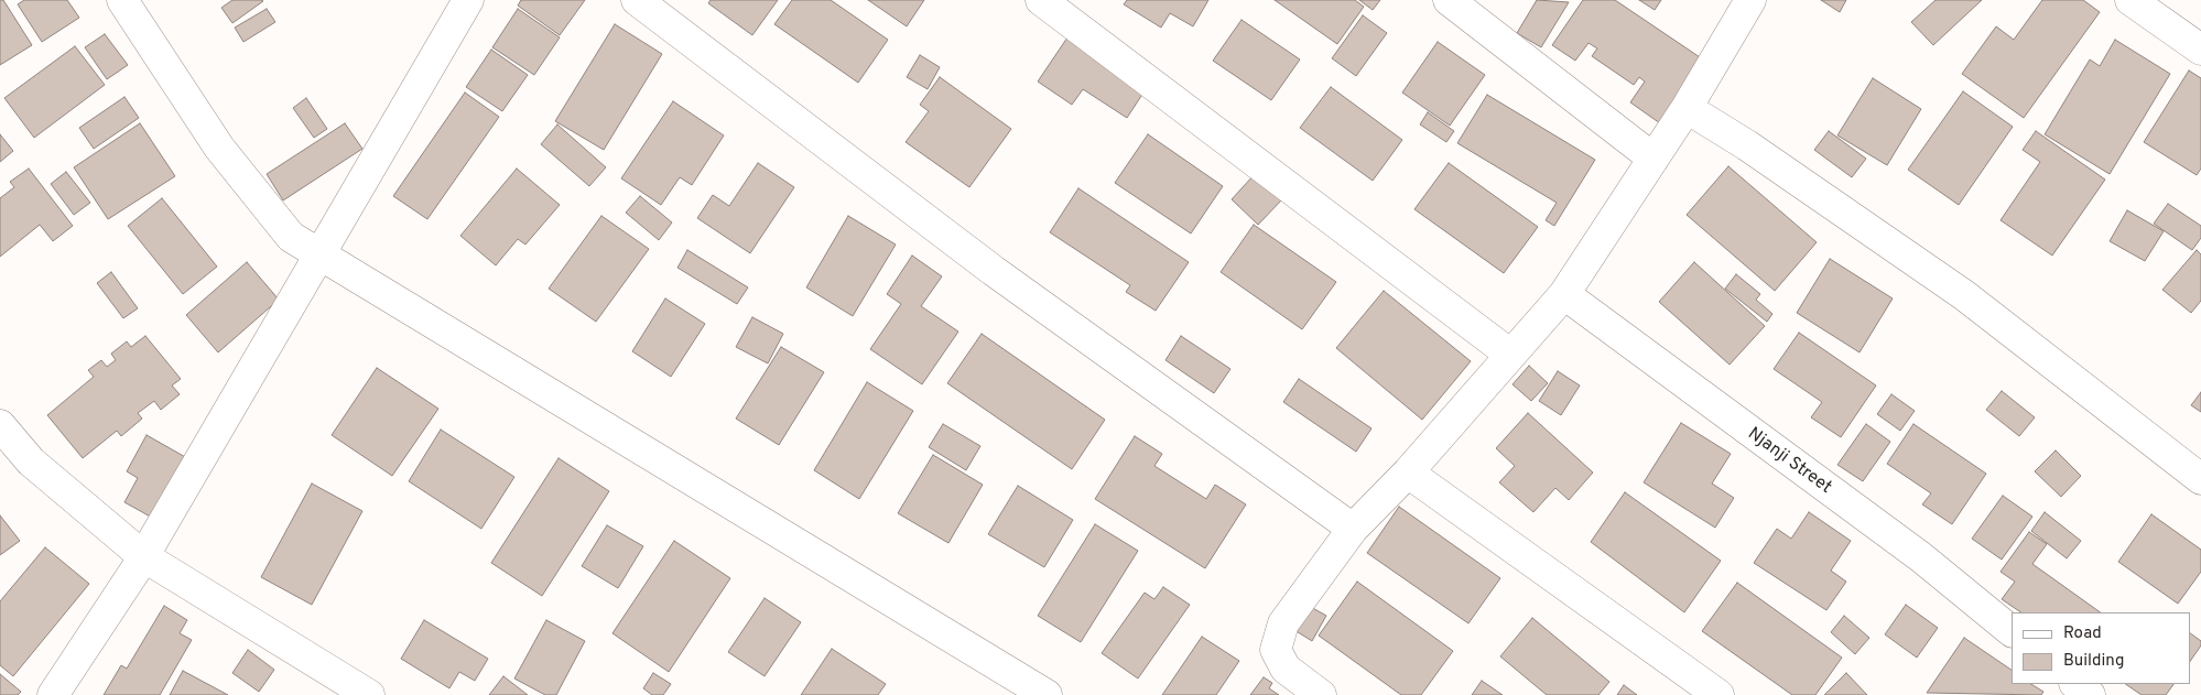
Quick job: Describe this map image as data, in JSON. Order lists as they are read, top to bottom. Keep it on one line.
{"streets":{"street":["Njanji Street"]},"legend":["Road","Building"]}
